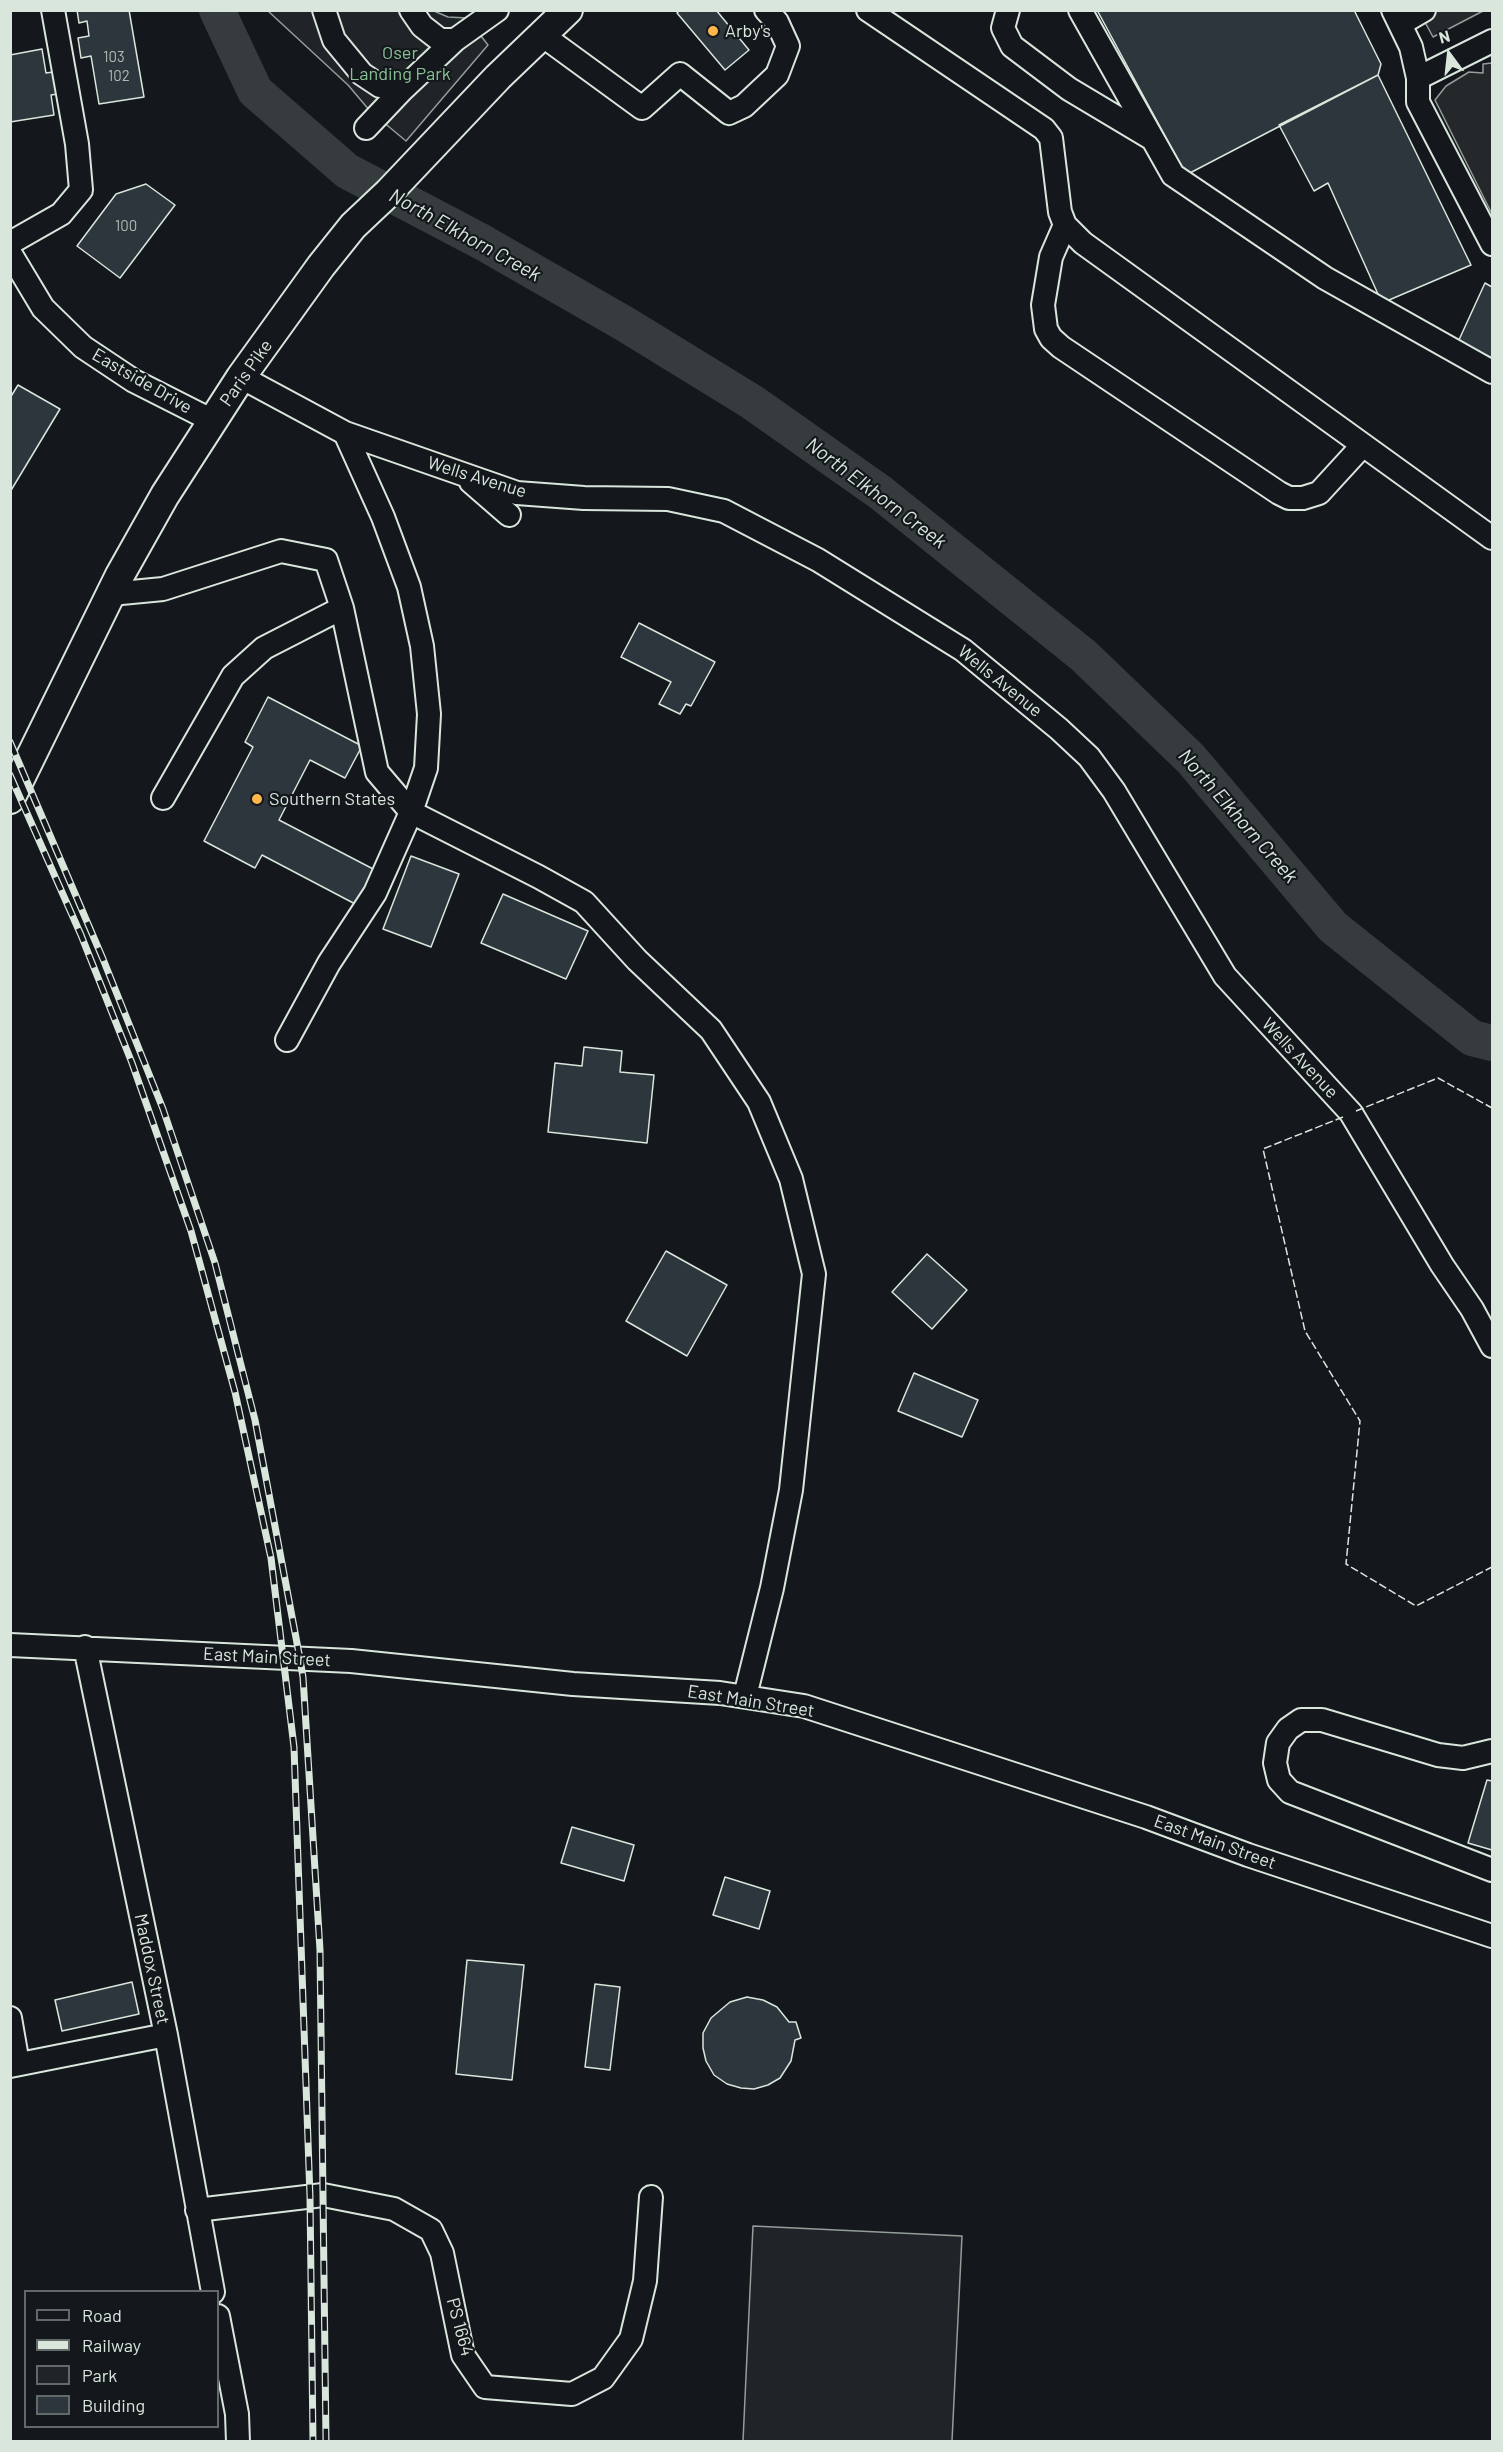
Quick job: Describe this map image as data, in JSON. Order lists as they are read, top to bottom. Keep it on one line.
{"streets":{"main road":["Paris Pike"],"street":["Eastside Drive","Wells Avenue","East Main Street","Maddox Street","PS 1664"]},"crossings":[["Paris Pike","Eastside Drive"],["Paris Pike","Wells Avenue"],["East Main Street","Maddox Street"],["Maddox Street","PS 1664"]],"water":["North Elkhorn Creek"],"parks":["Oser Landing Park"],"places":["Arby's","Southern States"],"house_numbers":["103","102","100"],"legend":["Road","Railway","Park","Building"],"north":"top"}
